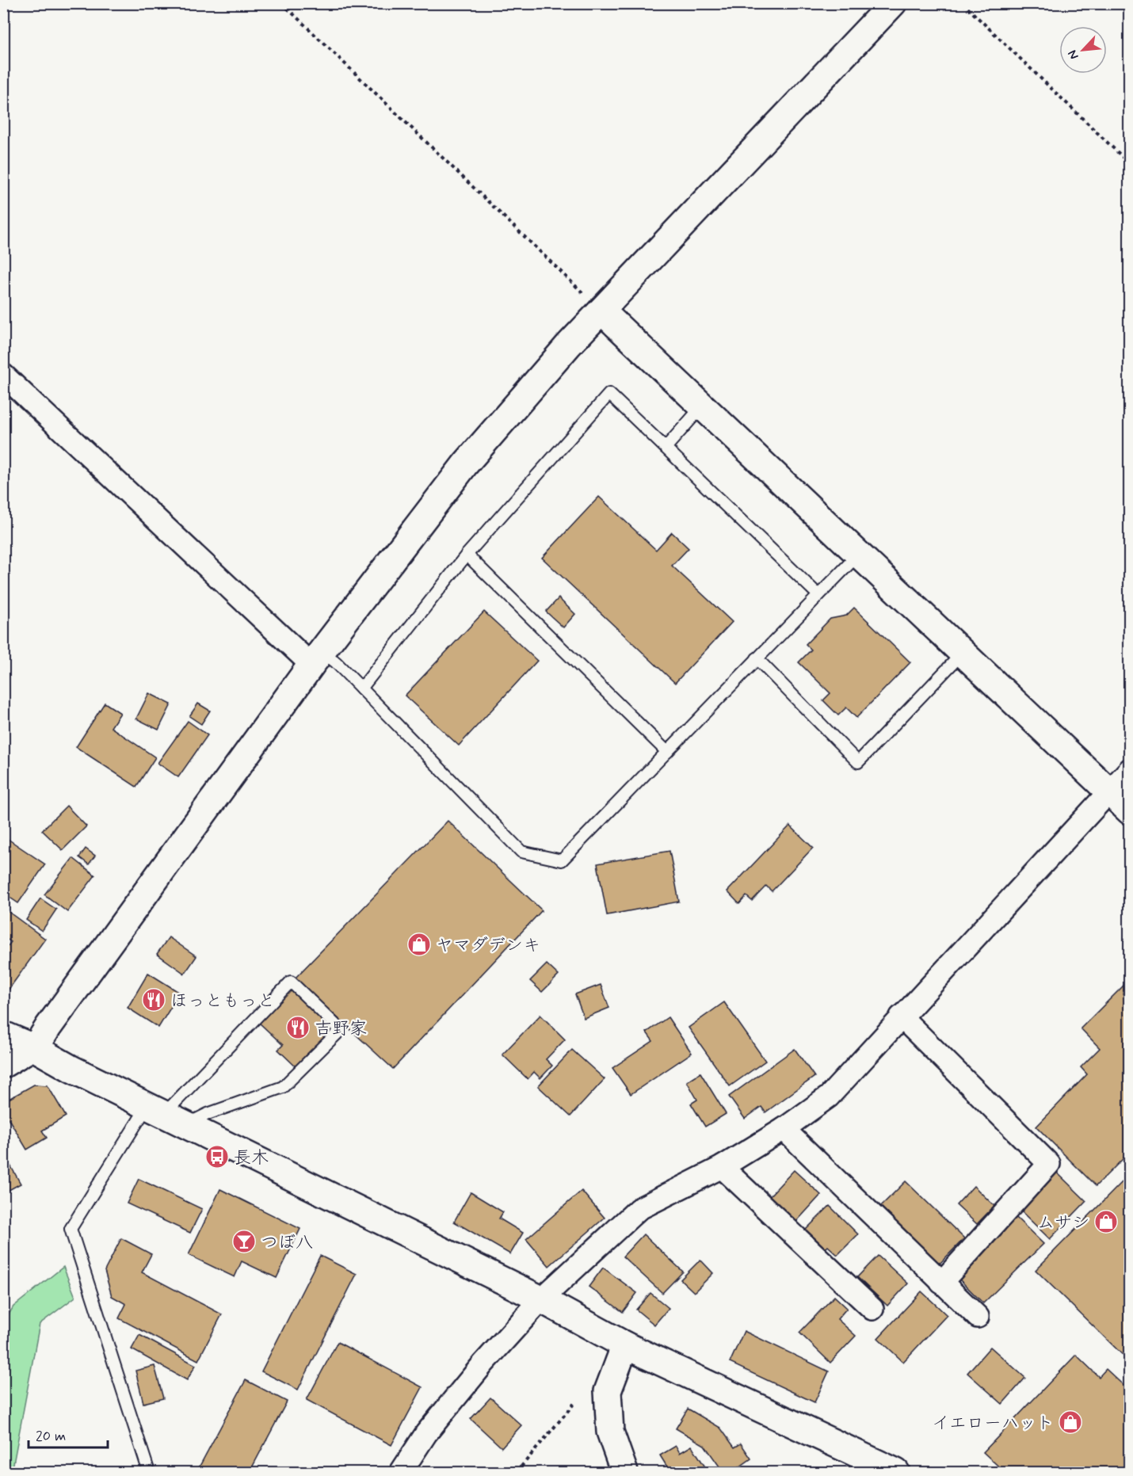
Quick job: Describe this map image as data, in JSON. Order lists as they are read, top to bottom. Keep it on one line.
{"places":{"shop":["ヤマダデンキ","ムサシ","イエローハット"],"restaurant":["ほっともっと","吉野家"],"bus stop":["長木"],"bar":["つぼ八"]},"scale_bar":"20 m","north":"bottom left"}
